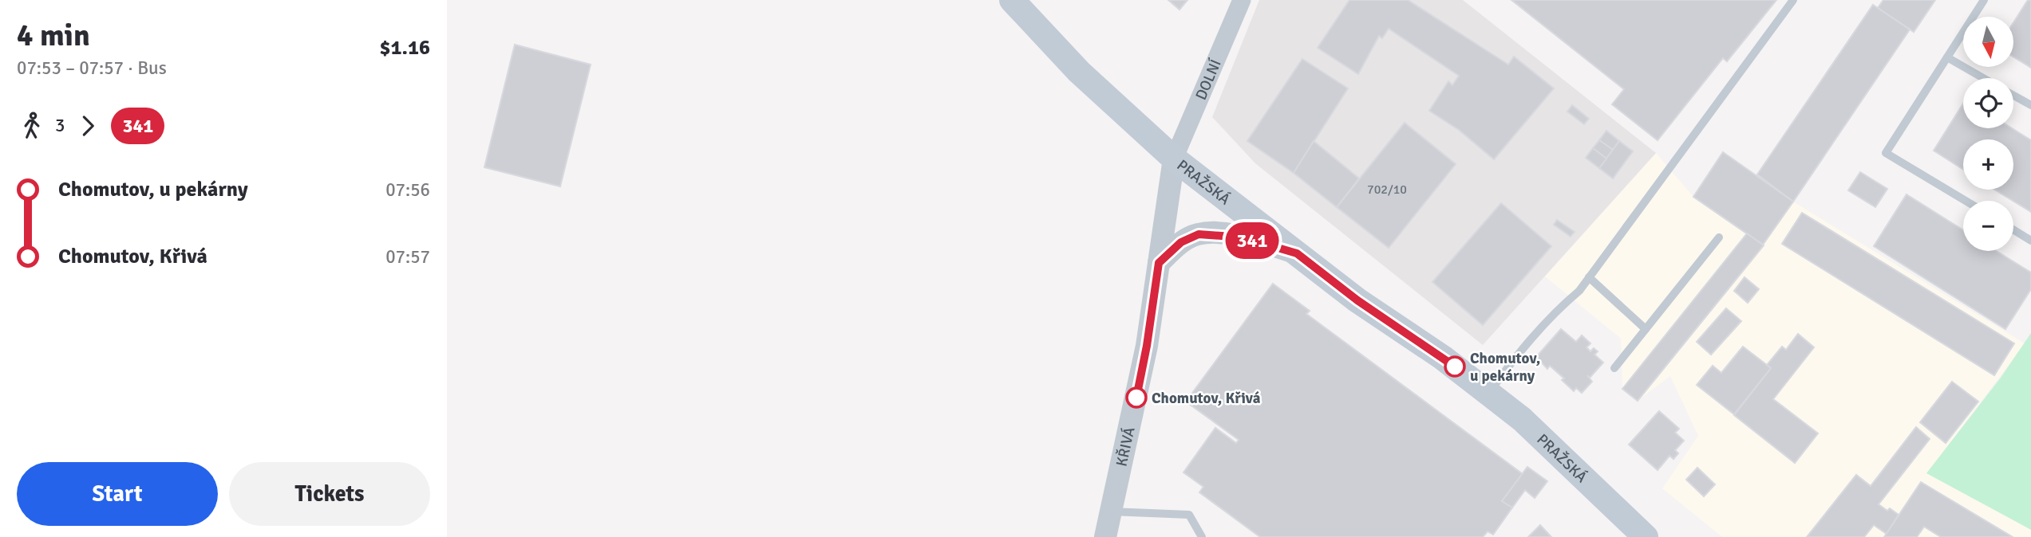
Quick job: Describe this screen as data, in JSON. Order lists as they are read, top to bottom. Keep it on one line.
{"streets":{"main road":["PRAŽSKÁ"],"street":["DOLNÍ","KŘIVÁ"]},"crossings":[["DOLNÍ","PRAŽSKÁ"],["DOLNÍ","KŘIVÁ"],["PRAŽSKÁ","KŘIVÁ"]],"places":["Chomutov, u pekárny","Chomutov, Křivá"],"lines":["bus line 341"],"house_numbers":["702/10"],"north":"bottom","page":{"heading":["4 min","07:53 – 07:57 · Bus","$1.16"],"on_map":"341","map_buttons":["+","−"],"legs":["3","341"],"list":[{"name":"Chomutov, u pekárny","value":"07:56"},{"name":"Chomutov, Křivá","value":"07:57"}],"buttons":["Start","Tickets"]}}
